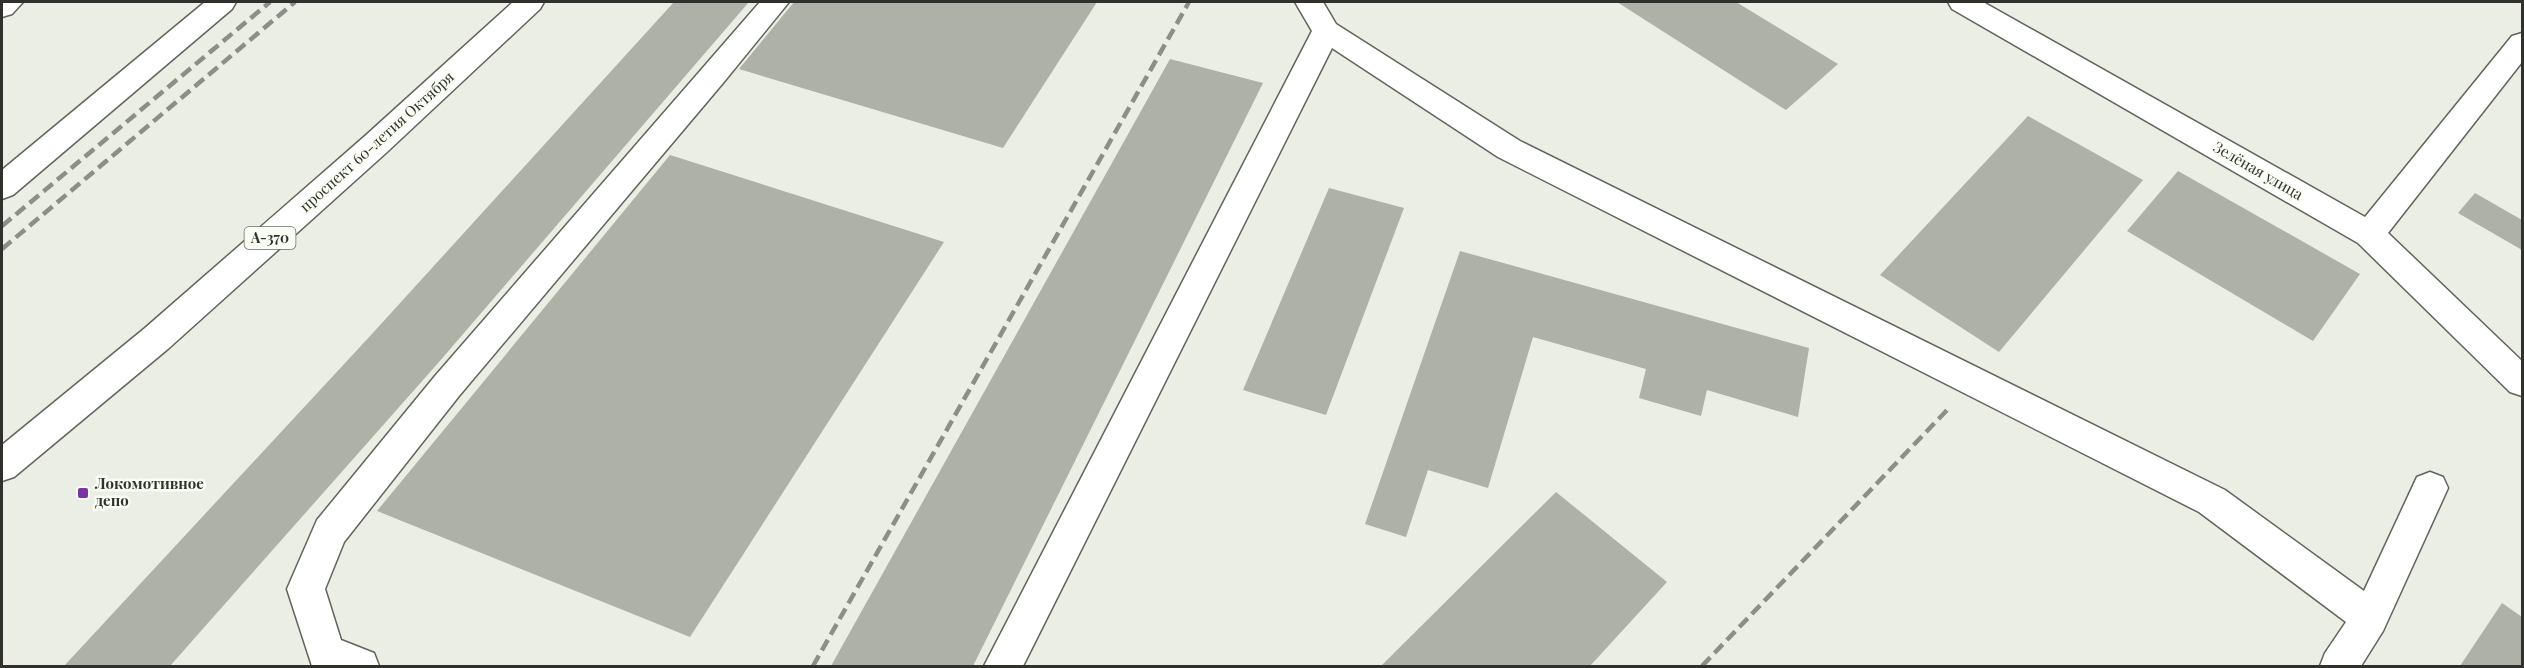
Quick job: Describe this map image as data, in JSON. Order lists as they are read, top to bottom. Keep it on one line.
{"streets":{"main road":["проспект 60-летия Октября","Зелёная улица","А-370"]},"places":{"transit":["Локомотивное депо"]}}
